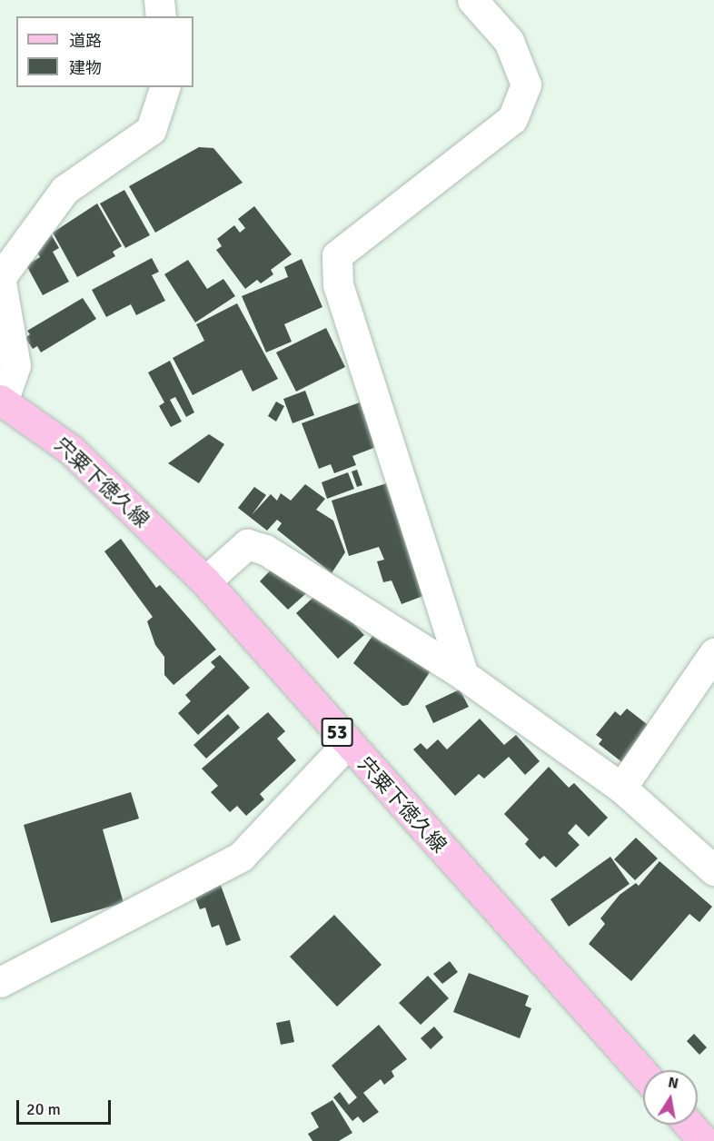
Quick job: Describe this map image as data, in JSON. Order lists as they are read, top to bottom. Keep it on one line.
{"streets":{"main road":["宍粟下徳久線","53"]},"legend":["道路","建物"],"scale_bar":"20 m","north":"top"}
